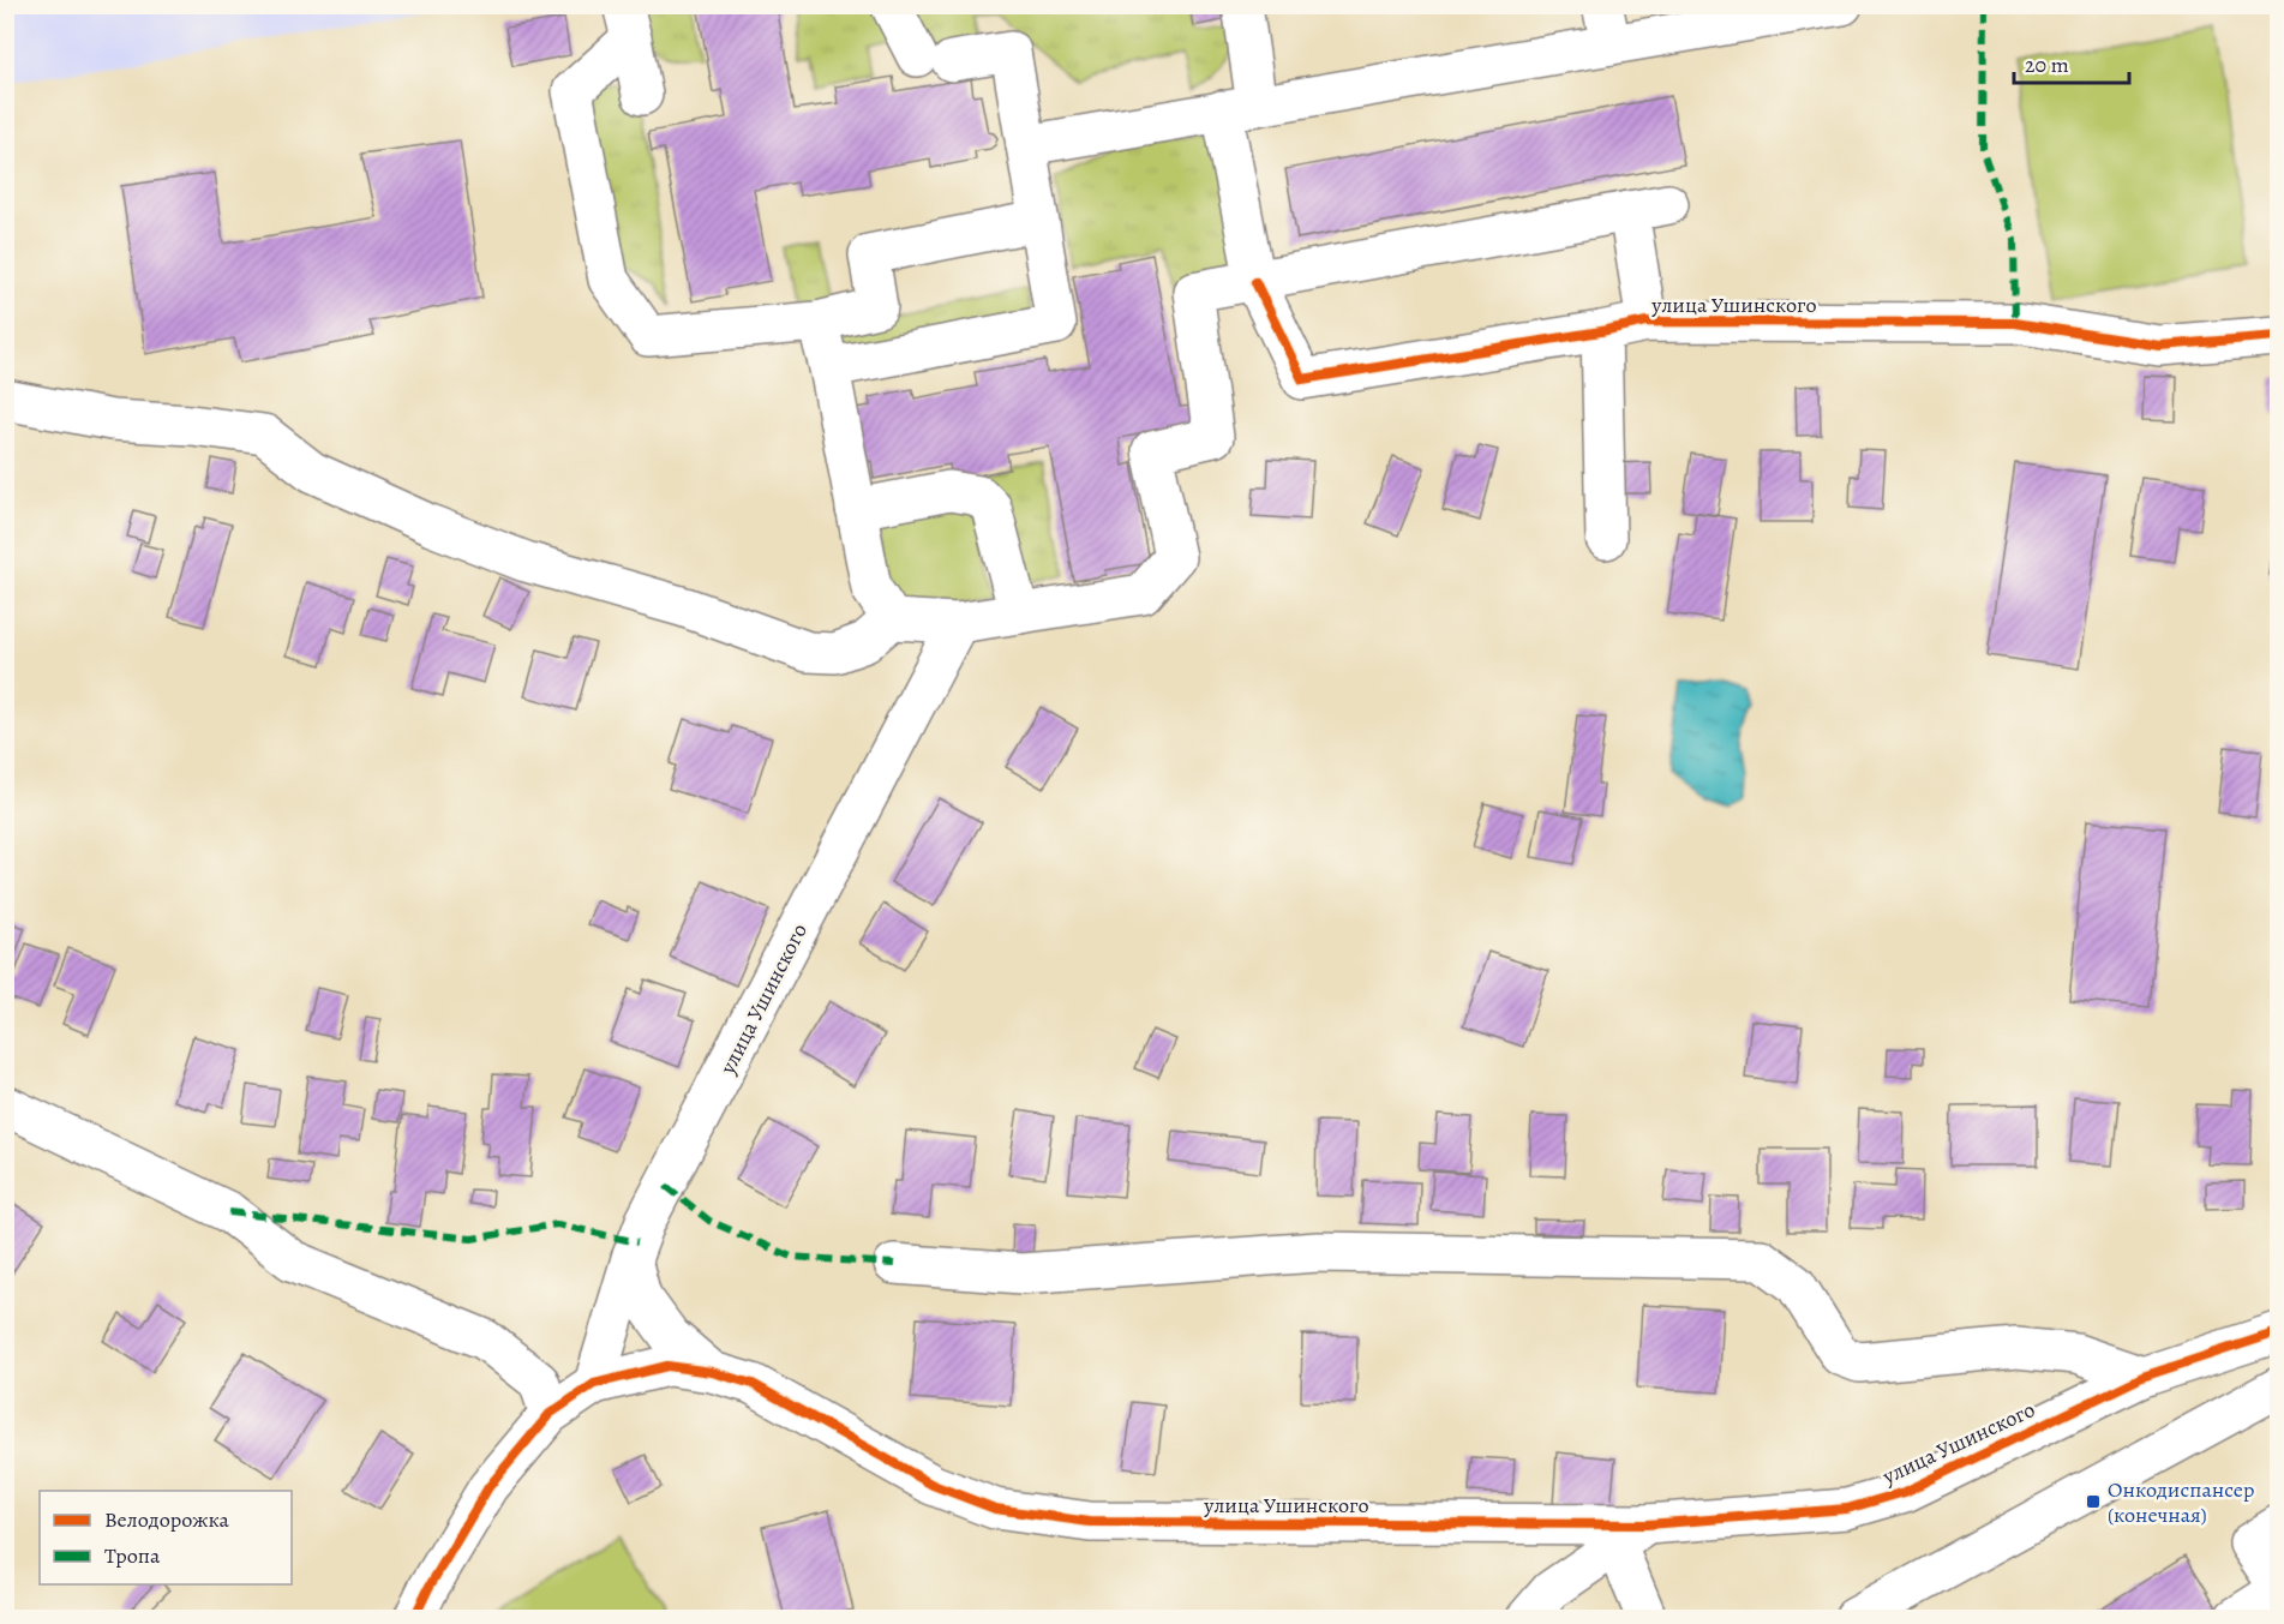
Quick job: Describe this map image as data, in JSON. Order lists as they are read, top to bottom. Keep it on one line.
{"streets":{"street":["улица Ушинского"]},"places":{"transit":["Онкодиспансер (конечная)"]},"legend":["Велодорожка","Тропа"],"scale_bar":"20 m"}
